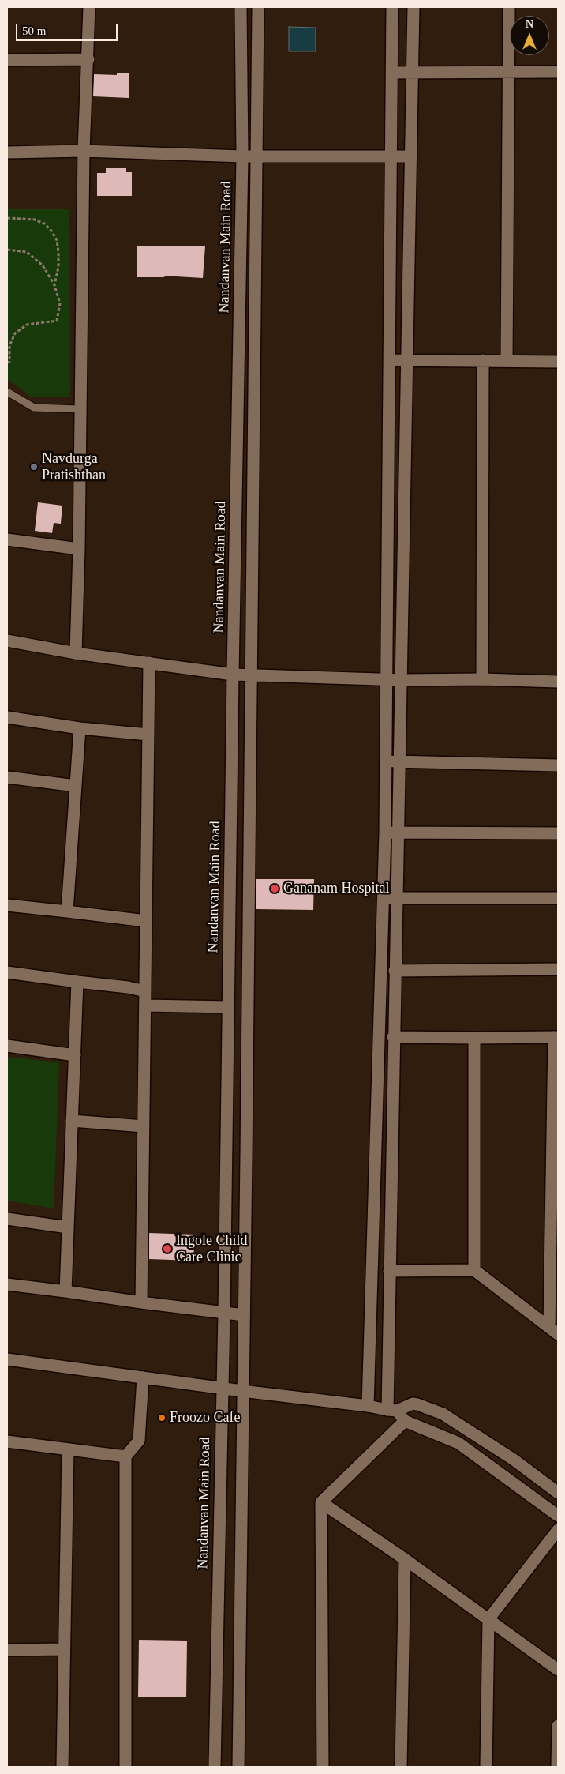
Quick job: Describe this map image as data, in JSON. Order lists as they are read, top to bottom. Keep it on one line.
{"streets":{"street":["Nandanvan Main Road"]},"places":["Navdurga Pratishthan","Gananam Hospital","Ingole Child Care Clinic","Froozo Cafe"],"scale_bar":"50 m","north":"top"}
